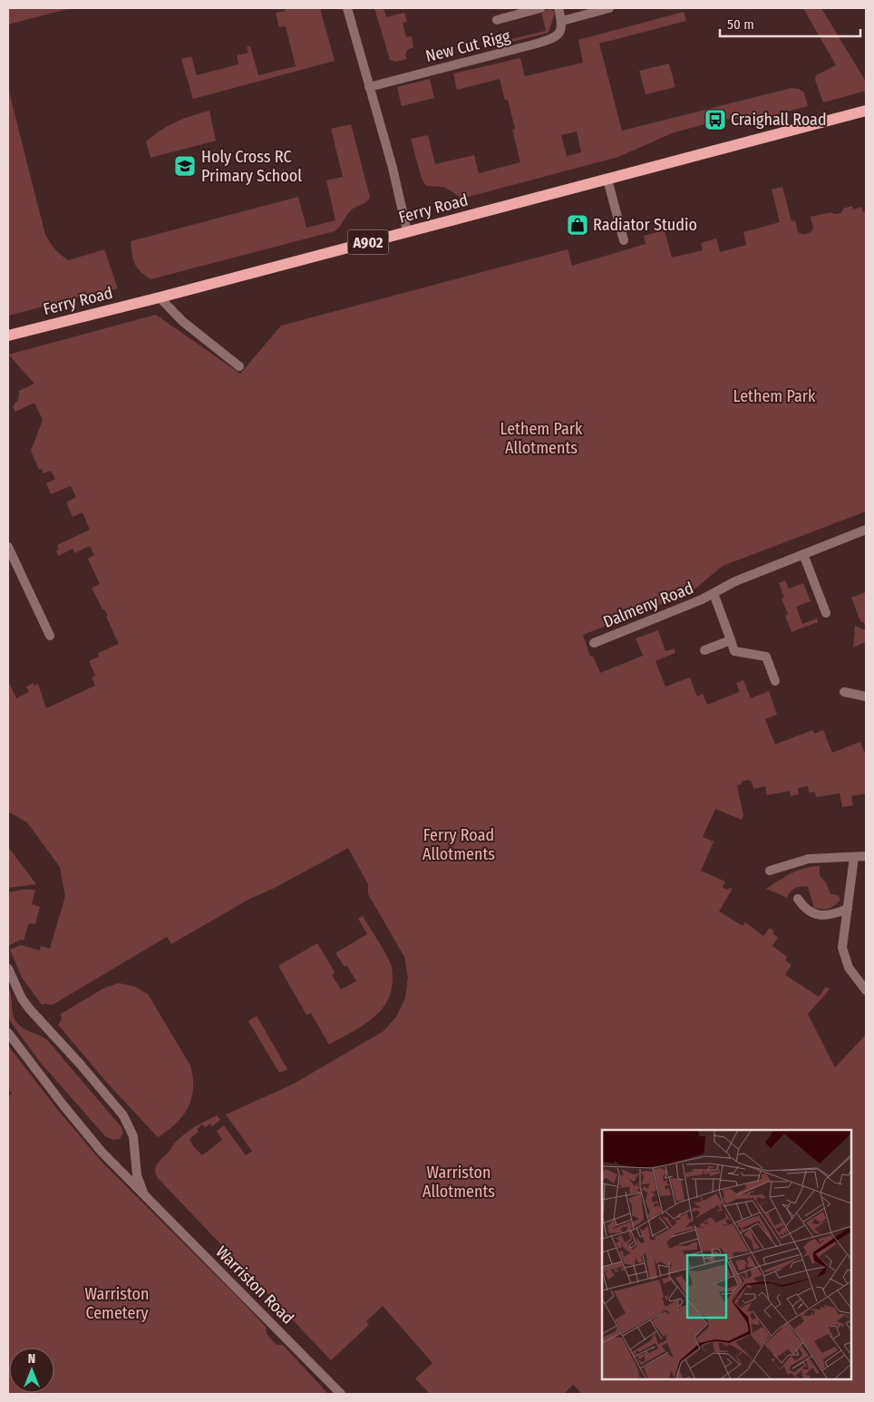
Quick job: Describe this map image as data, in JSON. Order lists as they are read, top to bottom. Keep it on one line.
{"streets":{"main road":["Ferry Road","A902"],"street":["New Cut Rigg","Dalmeny Road","Warriston Road"]},"parks":["Lethem Park","Lethem Park Allotments","Ferry Road Allotments","Warriston Allotments","Warriston Cemetery"],"places":{"bus stop":["Craighall Road"],"school or university":["Holy Cross RC Primary School"],"shop":["Radiator Studio"]},"scale_bar":"50 m","north":"top"}
